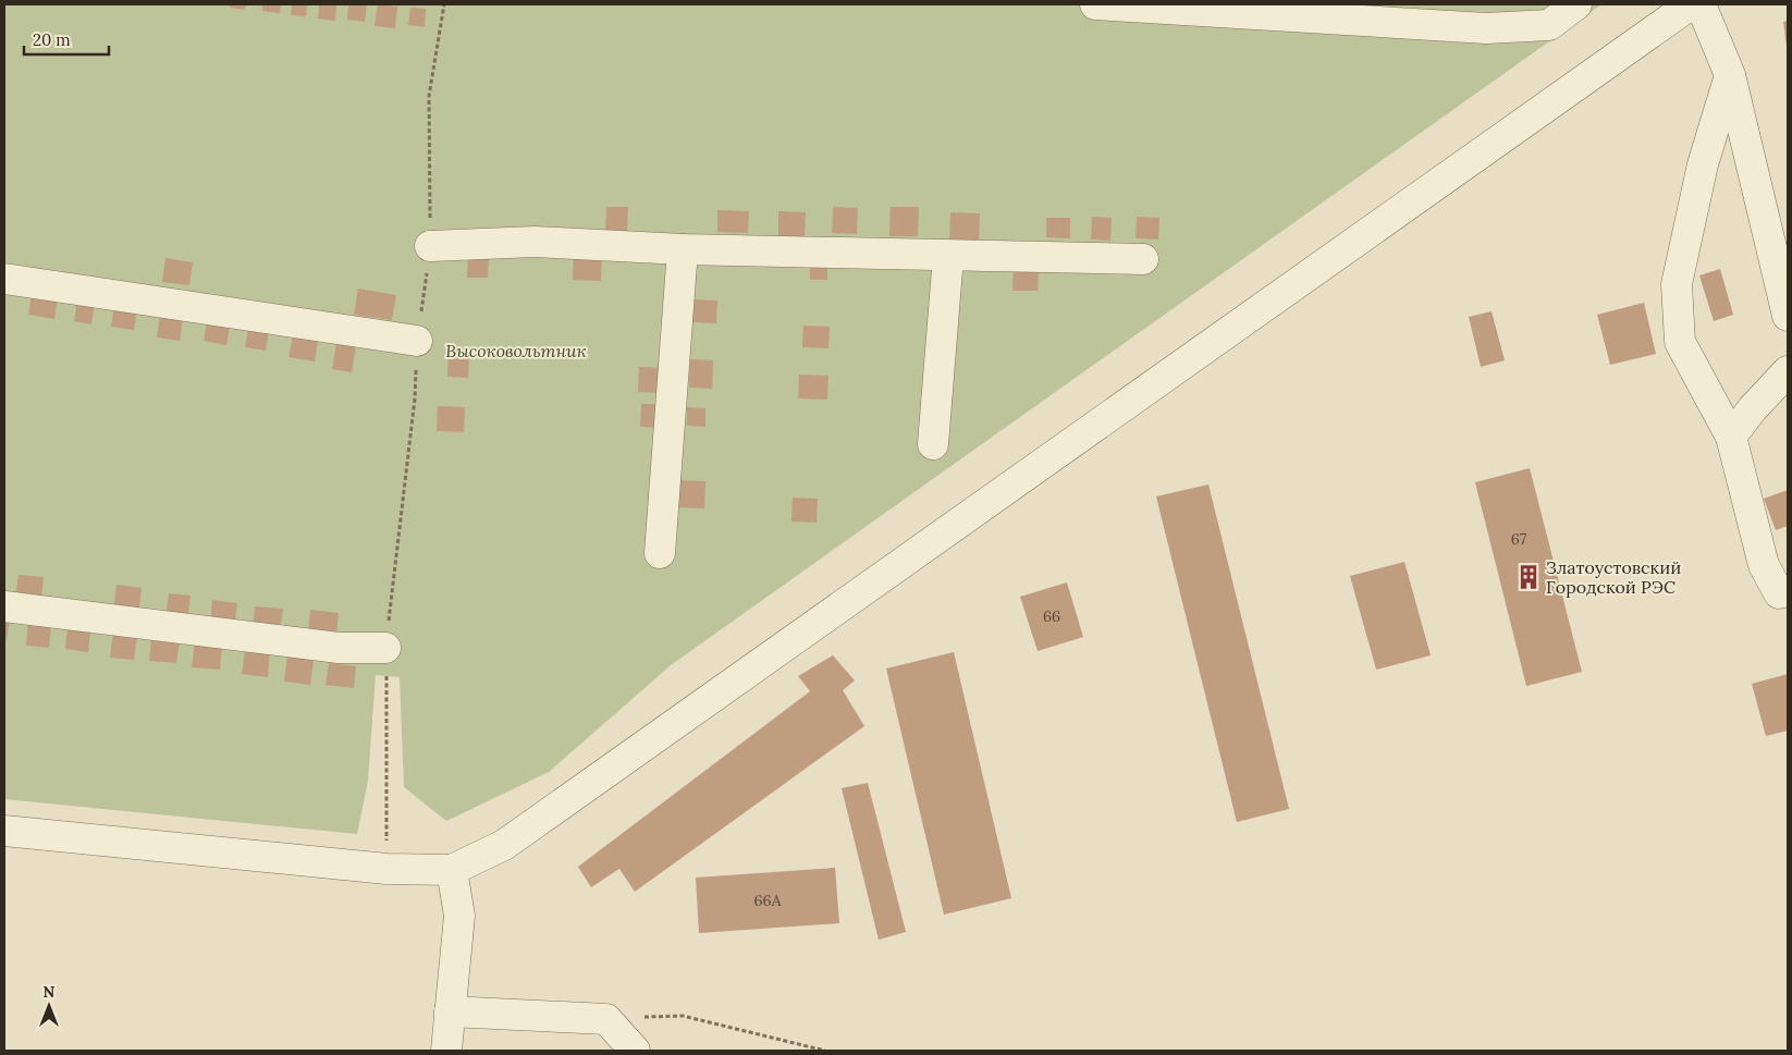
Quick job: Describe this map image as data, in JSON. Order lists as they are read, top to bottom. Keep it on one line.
{"parks":["Высоковольтник"],"places":{"building":["Златоустовский Городской РЭС"]},"house_numbers":["67","66","66А"],"scale_bar":"20 m","north":"top"}
